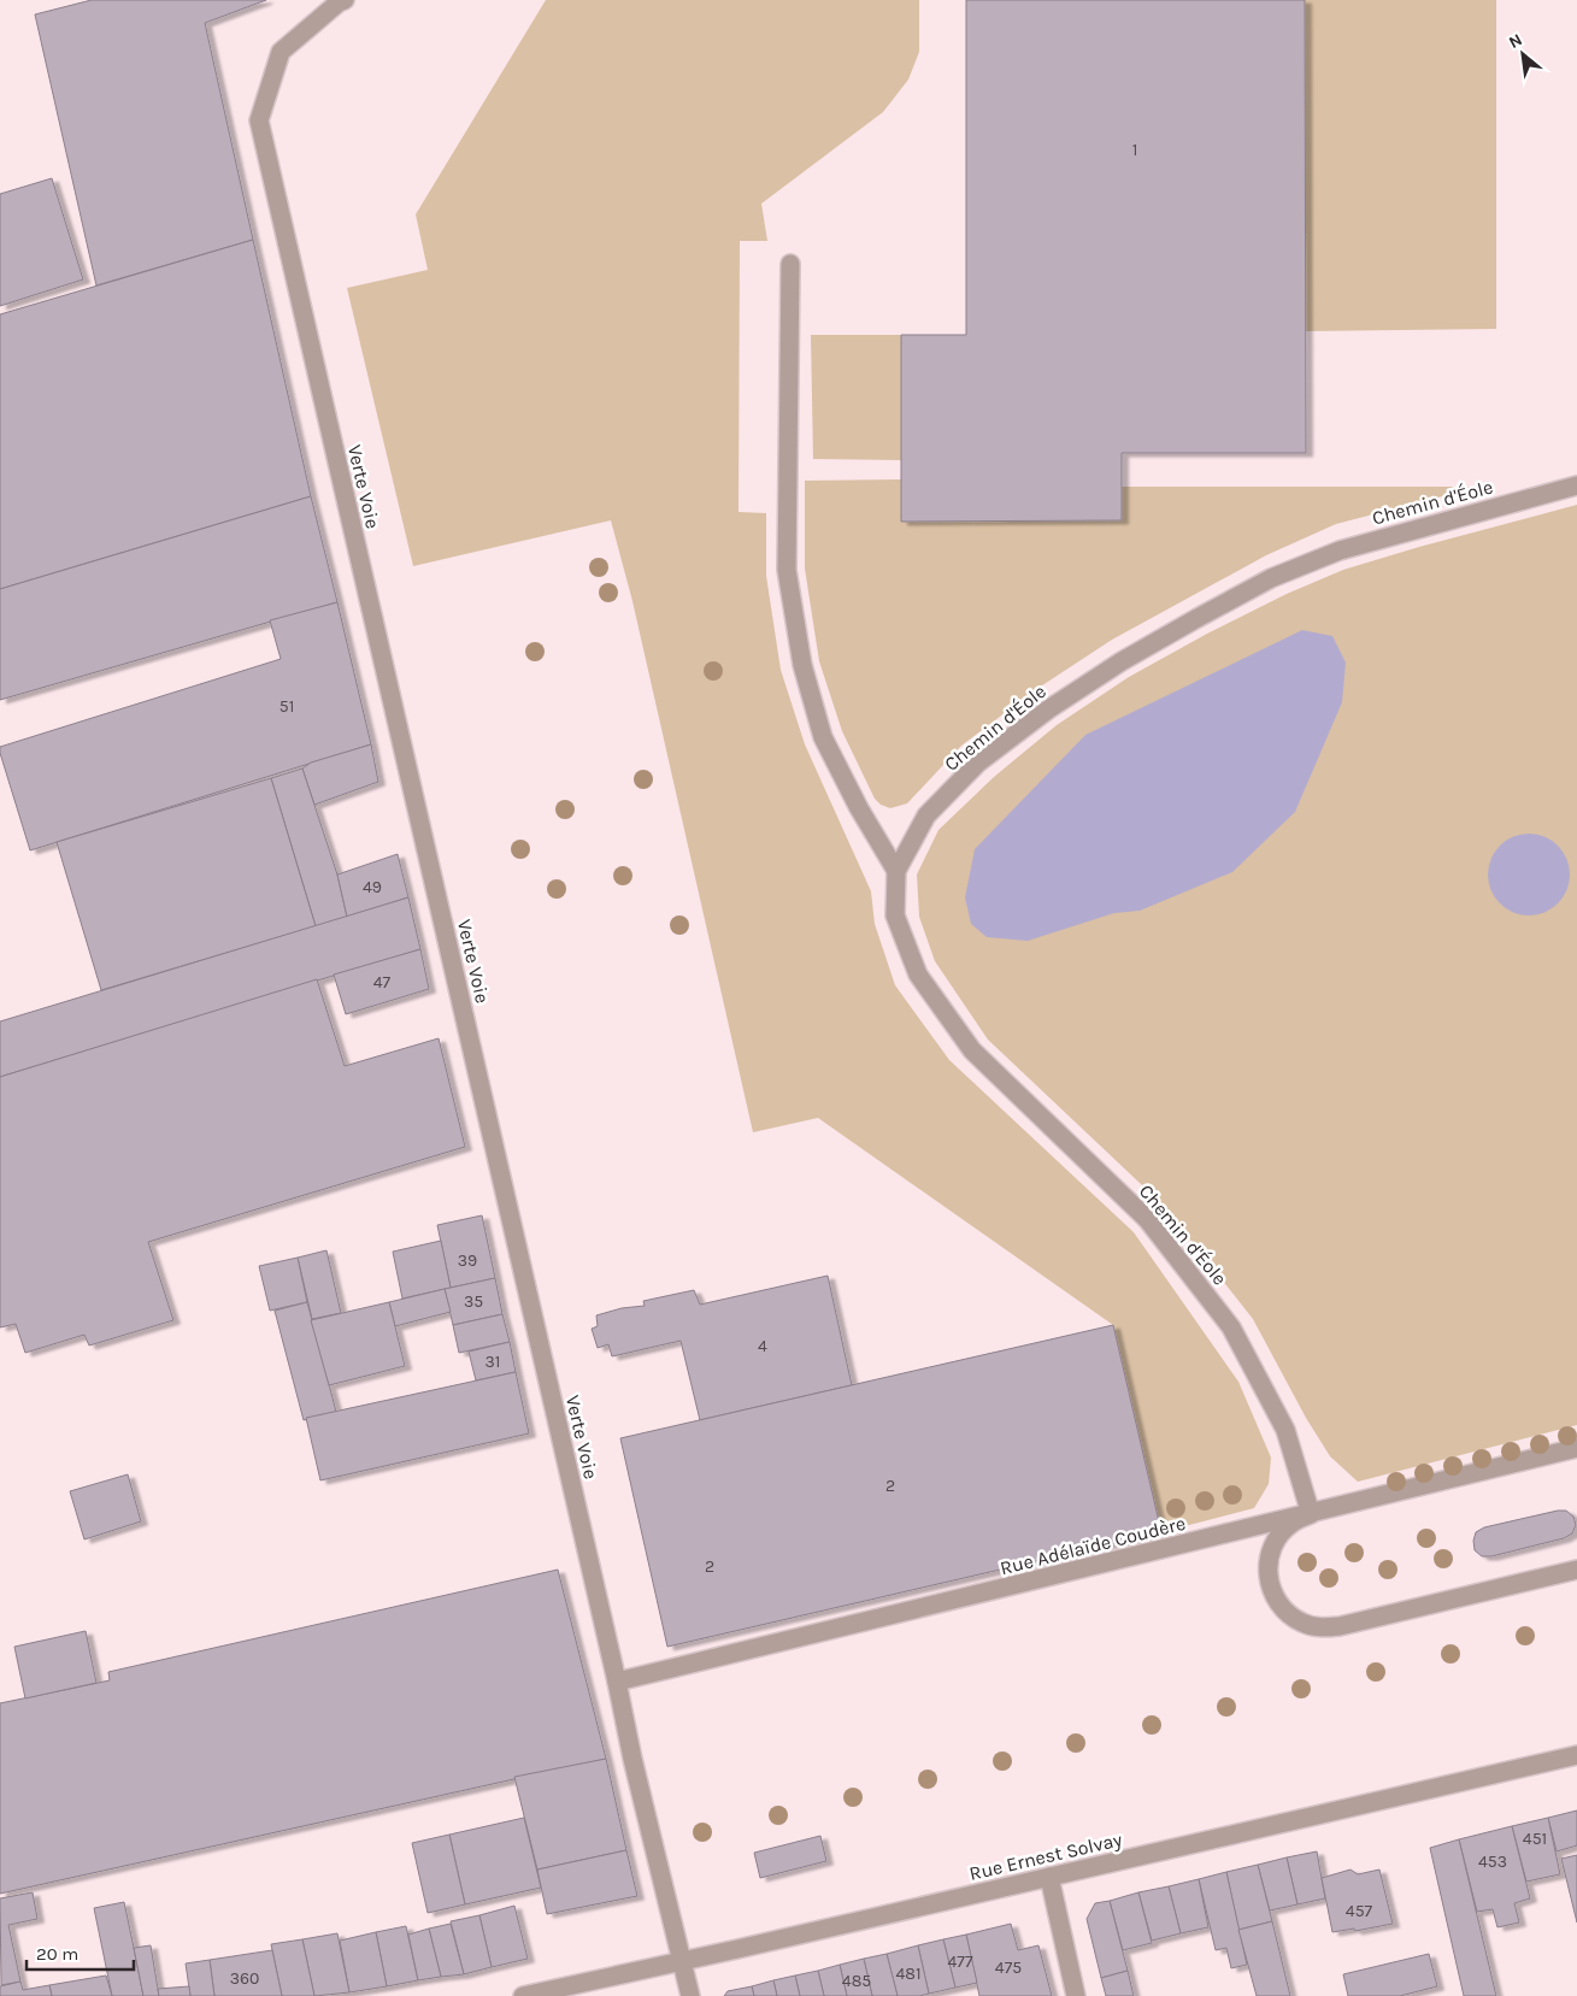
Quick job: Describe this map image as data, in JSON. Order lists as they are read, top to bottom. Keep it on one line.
{"streets":{"street":["Verte Voie","Chemin d'Éole","Rue Adélaïde Coudère","Rue Ernest Solvay"]},"crossings":[["Verte Voie","Rue Adélaïde Coudère"],["Verte Voie","Rue Ernest Solvay"],["Chemin d'Éole","Rue Adélaïde Coudère"]],"house_numbers":["1","51","49","47","39","35","4","31","2","2","451","453","457","477","475","481","360","485"],"scale_bar":"20 m","north":"top left"}
